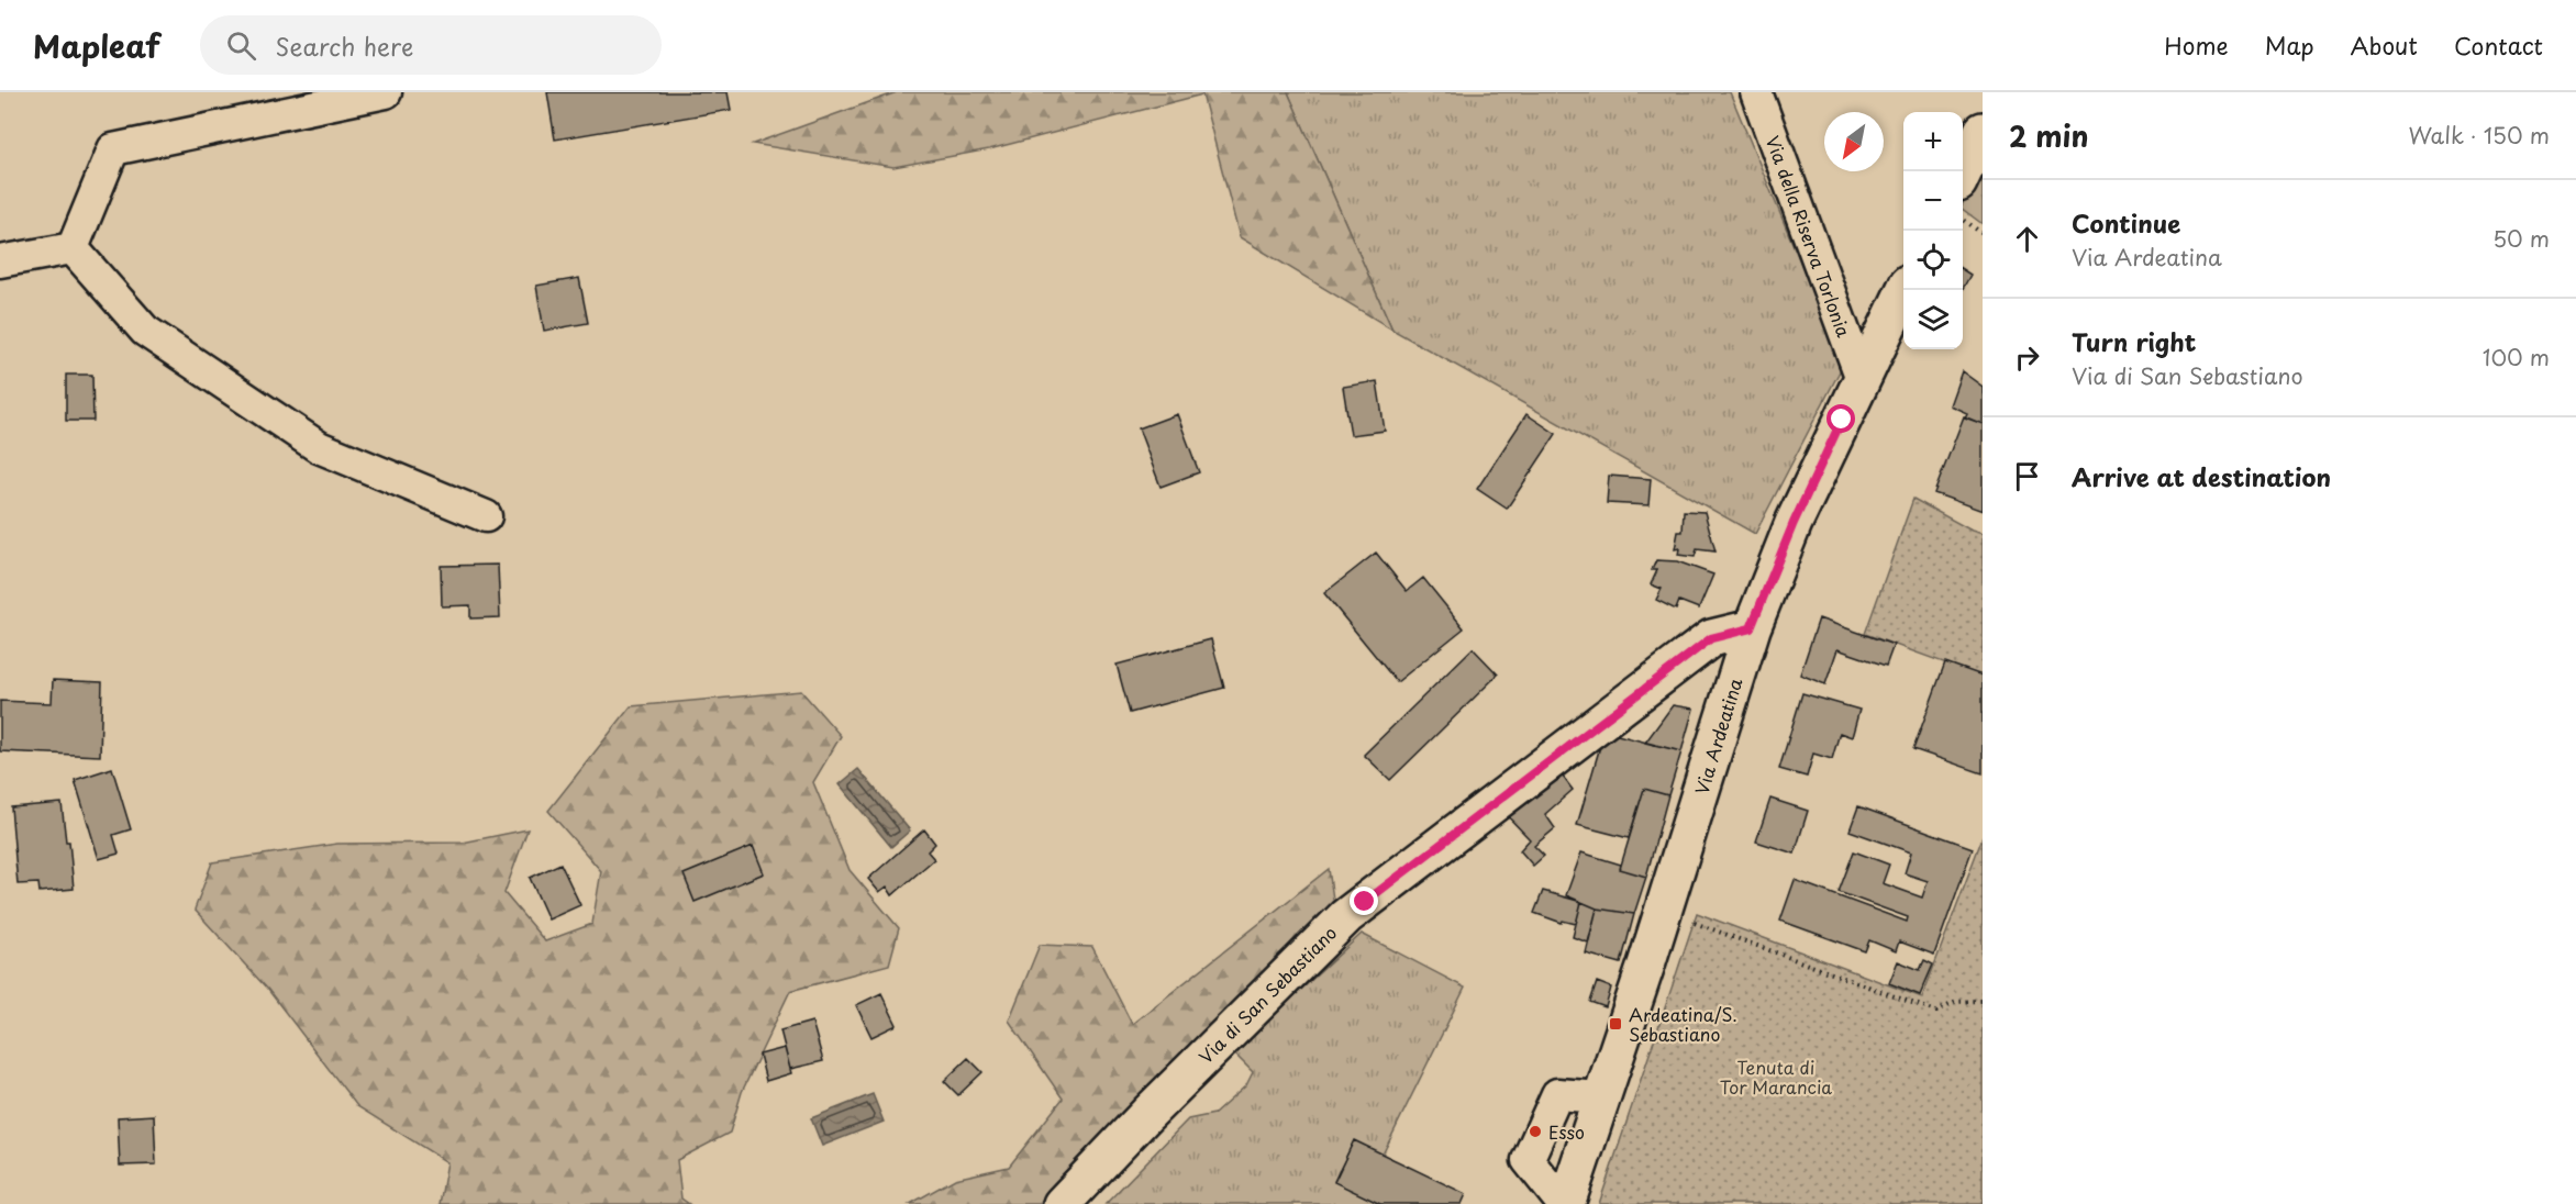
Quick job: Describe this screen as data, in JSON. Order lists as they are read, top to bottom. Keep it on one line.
{"streets":{"main road":["Via Ardeatina","Via di San Sebastiano"],"street":["Via della Riserva Torlonia"]},"crossings":[["Via della Riserva Torlonia","Via Ardeatina"],["Via Ardeatina","Via di San Sebastiano"]],"parks":["Tenuta di Tor Marancia"],"places":{"transit":["Ardeatina/S. Sebastiano"],"other":["Esso"]},"north":"bottom left","page":{"header":"Mapleaf","search":"Search here","nav":["Home","Map","About","Contact"],"heading":["2 min","Walk · 150 m"],"map_buttons":["+","−"],"list":[["Continue","Via Ardeatina","50 m"],["Turn right","Via di San Sebastiano","100 m"],"Arrive at destination"]}}
